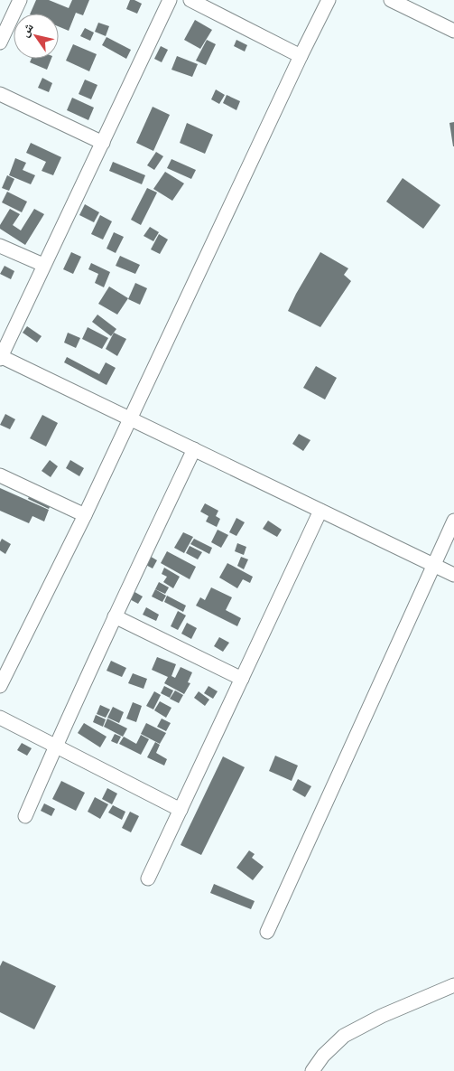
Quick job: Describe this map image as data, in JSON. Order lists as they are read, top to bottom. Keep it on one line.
{"north":"top left"}
